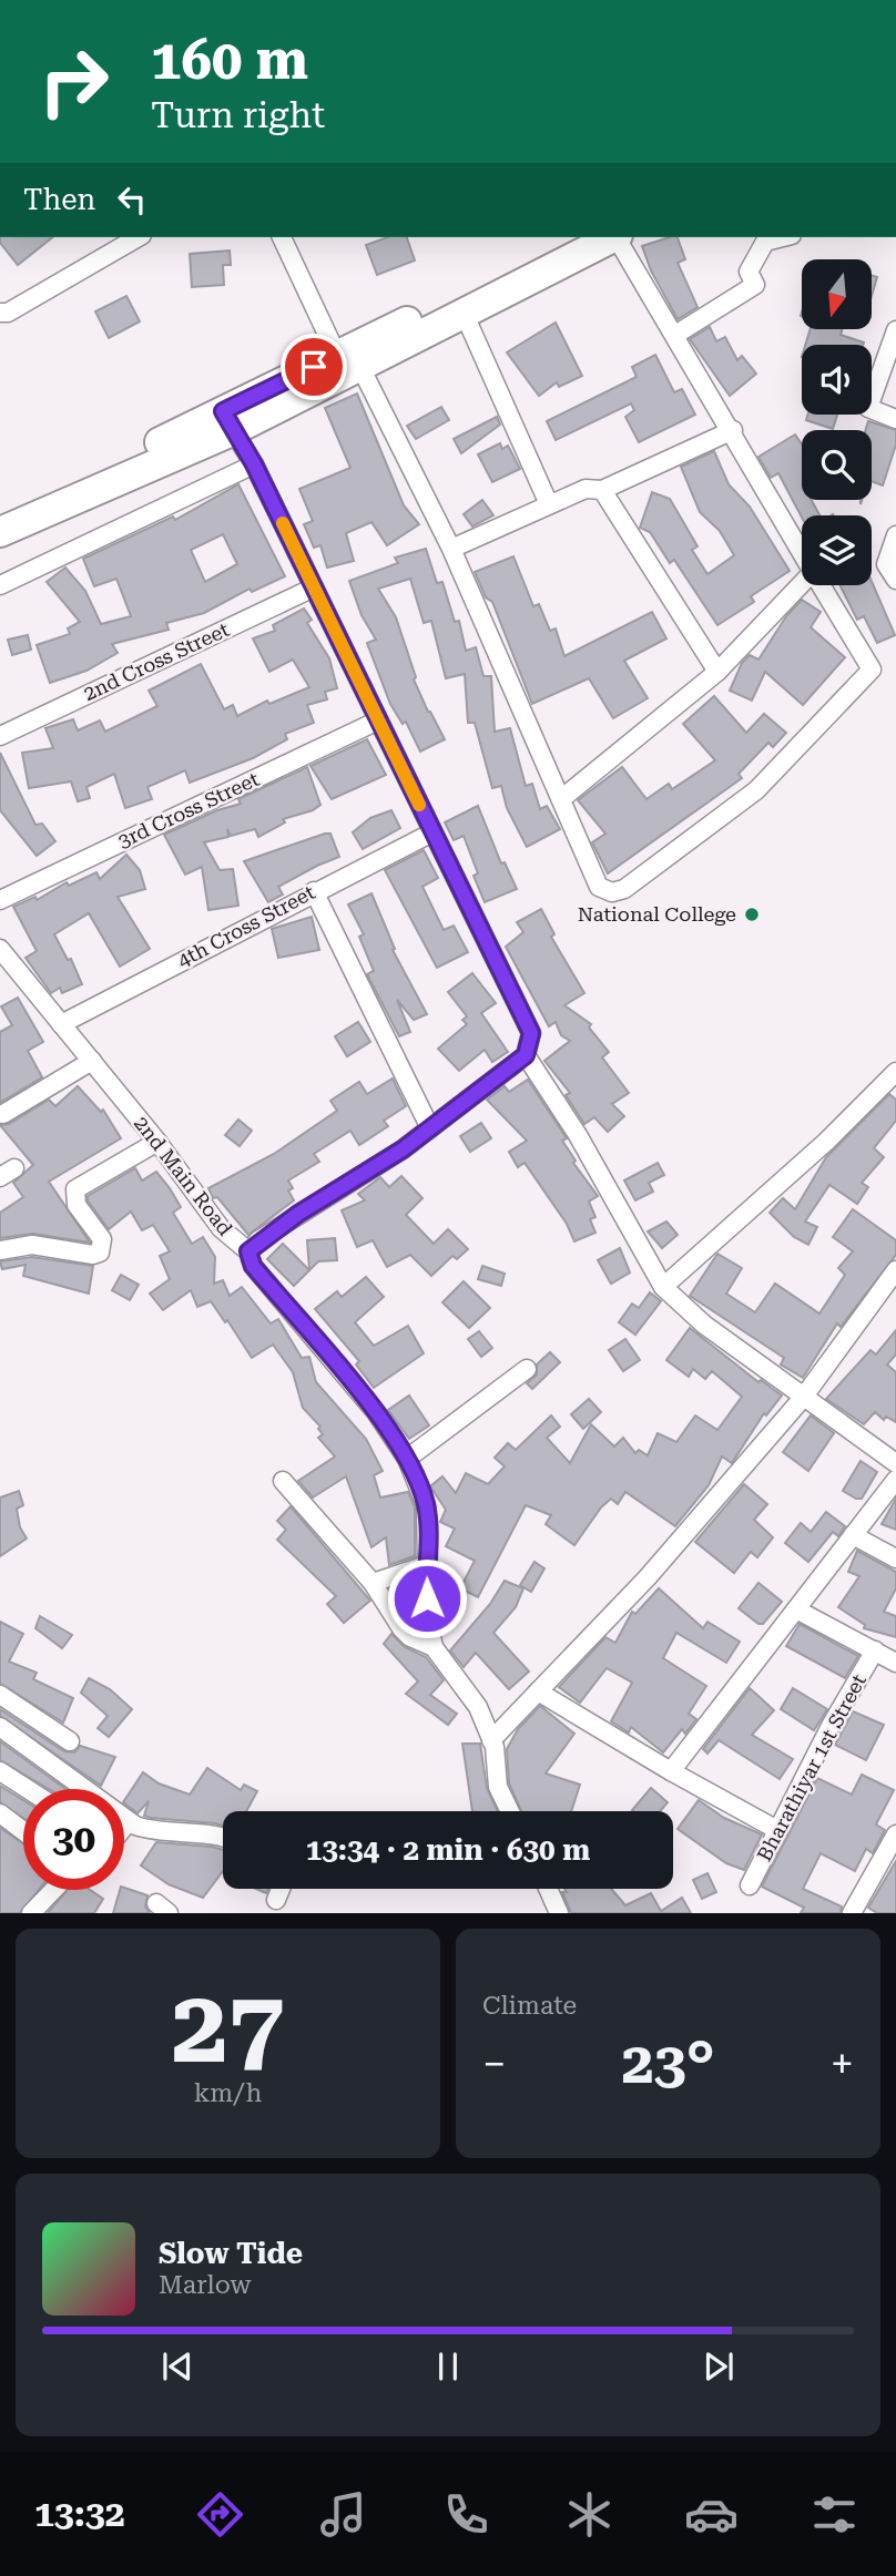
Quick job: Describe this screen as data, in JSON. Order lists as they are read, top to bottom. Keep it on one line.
{"streets":{"street":["2nd Cross Street","3rd Cross Street","4th Cross Street","2nd Main Road","Bharathiyar 1st Street"]},"crossings":[["4th Cross Street","2nd Main Road"]],"places":["National College"],"north":"bottom","page":{"turn":["160 m","Turn right"],"then":"Then","limit":"30","trip":"13:34 · 2 min · 630 m","tile":[["27","km/h"],"Climate"],"heat":["−","23°","+"],"song":["Slow Tide","Marlow"],"tabs":"13:32"}}
